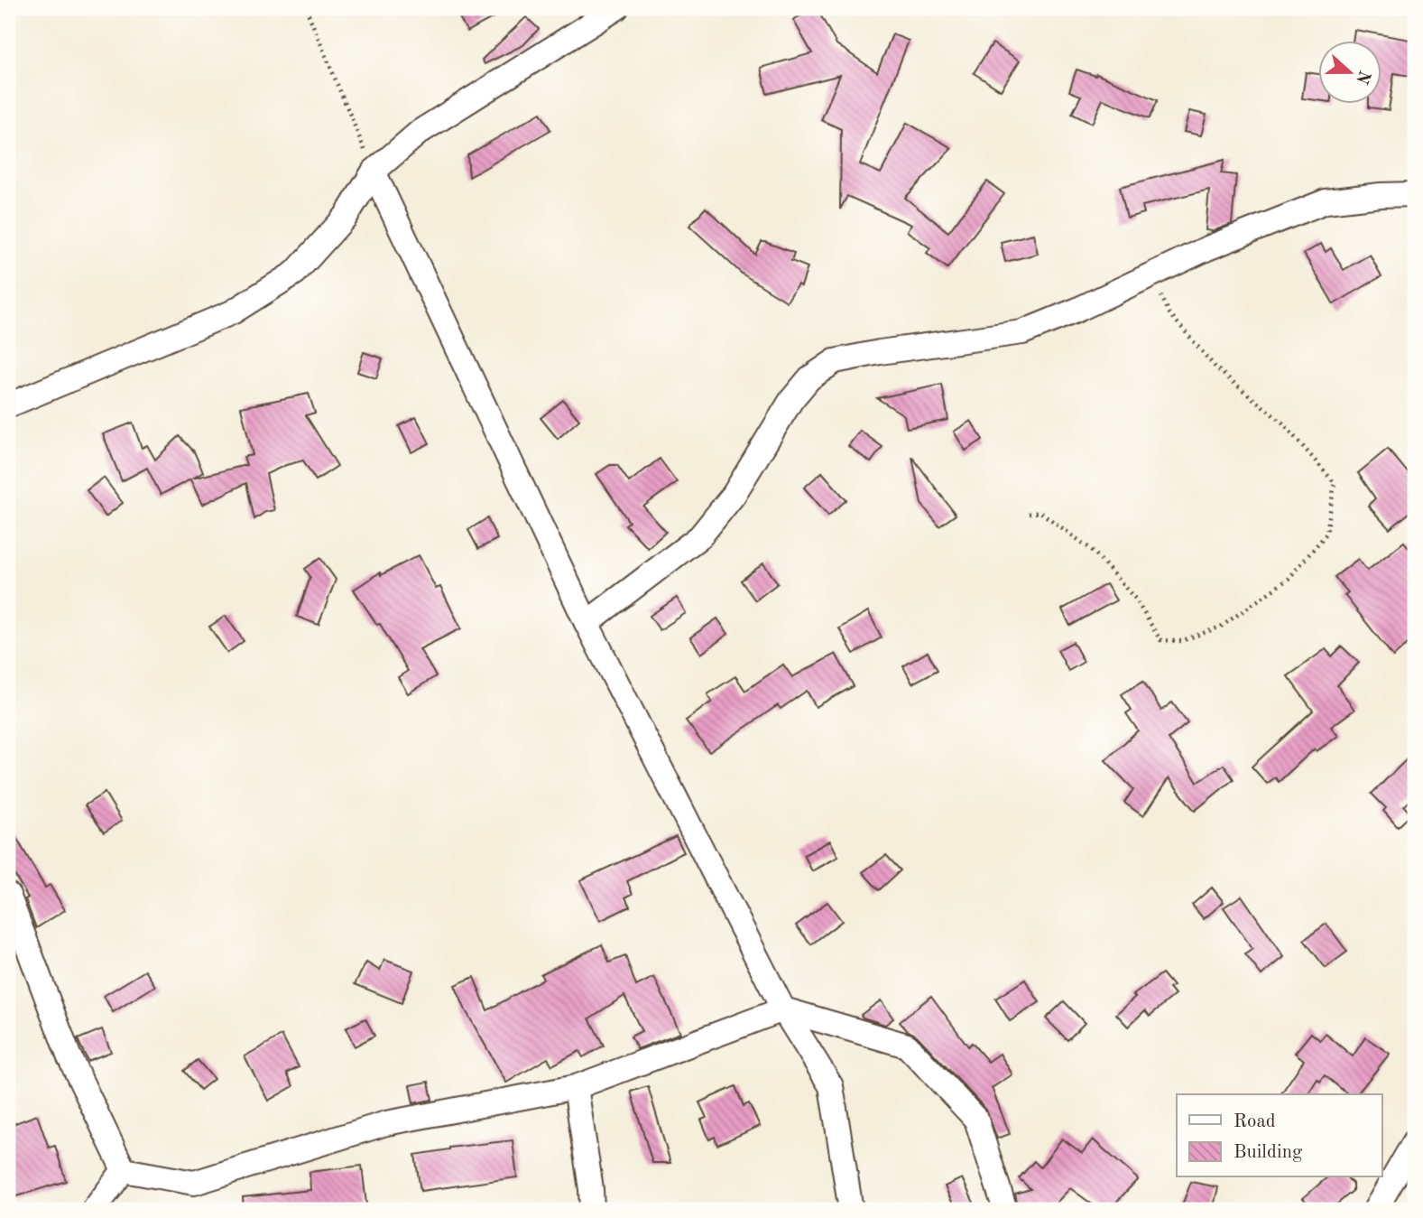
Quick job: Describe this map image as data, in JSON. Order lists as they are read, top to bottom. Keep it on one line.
{"legend":["Road","Building"],"north":"right"}
